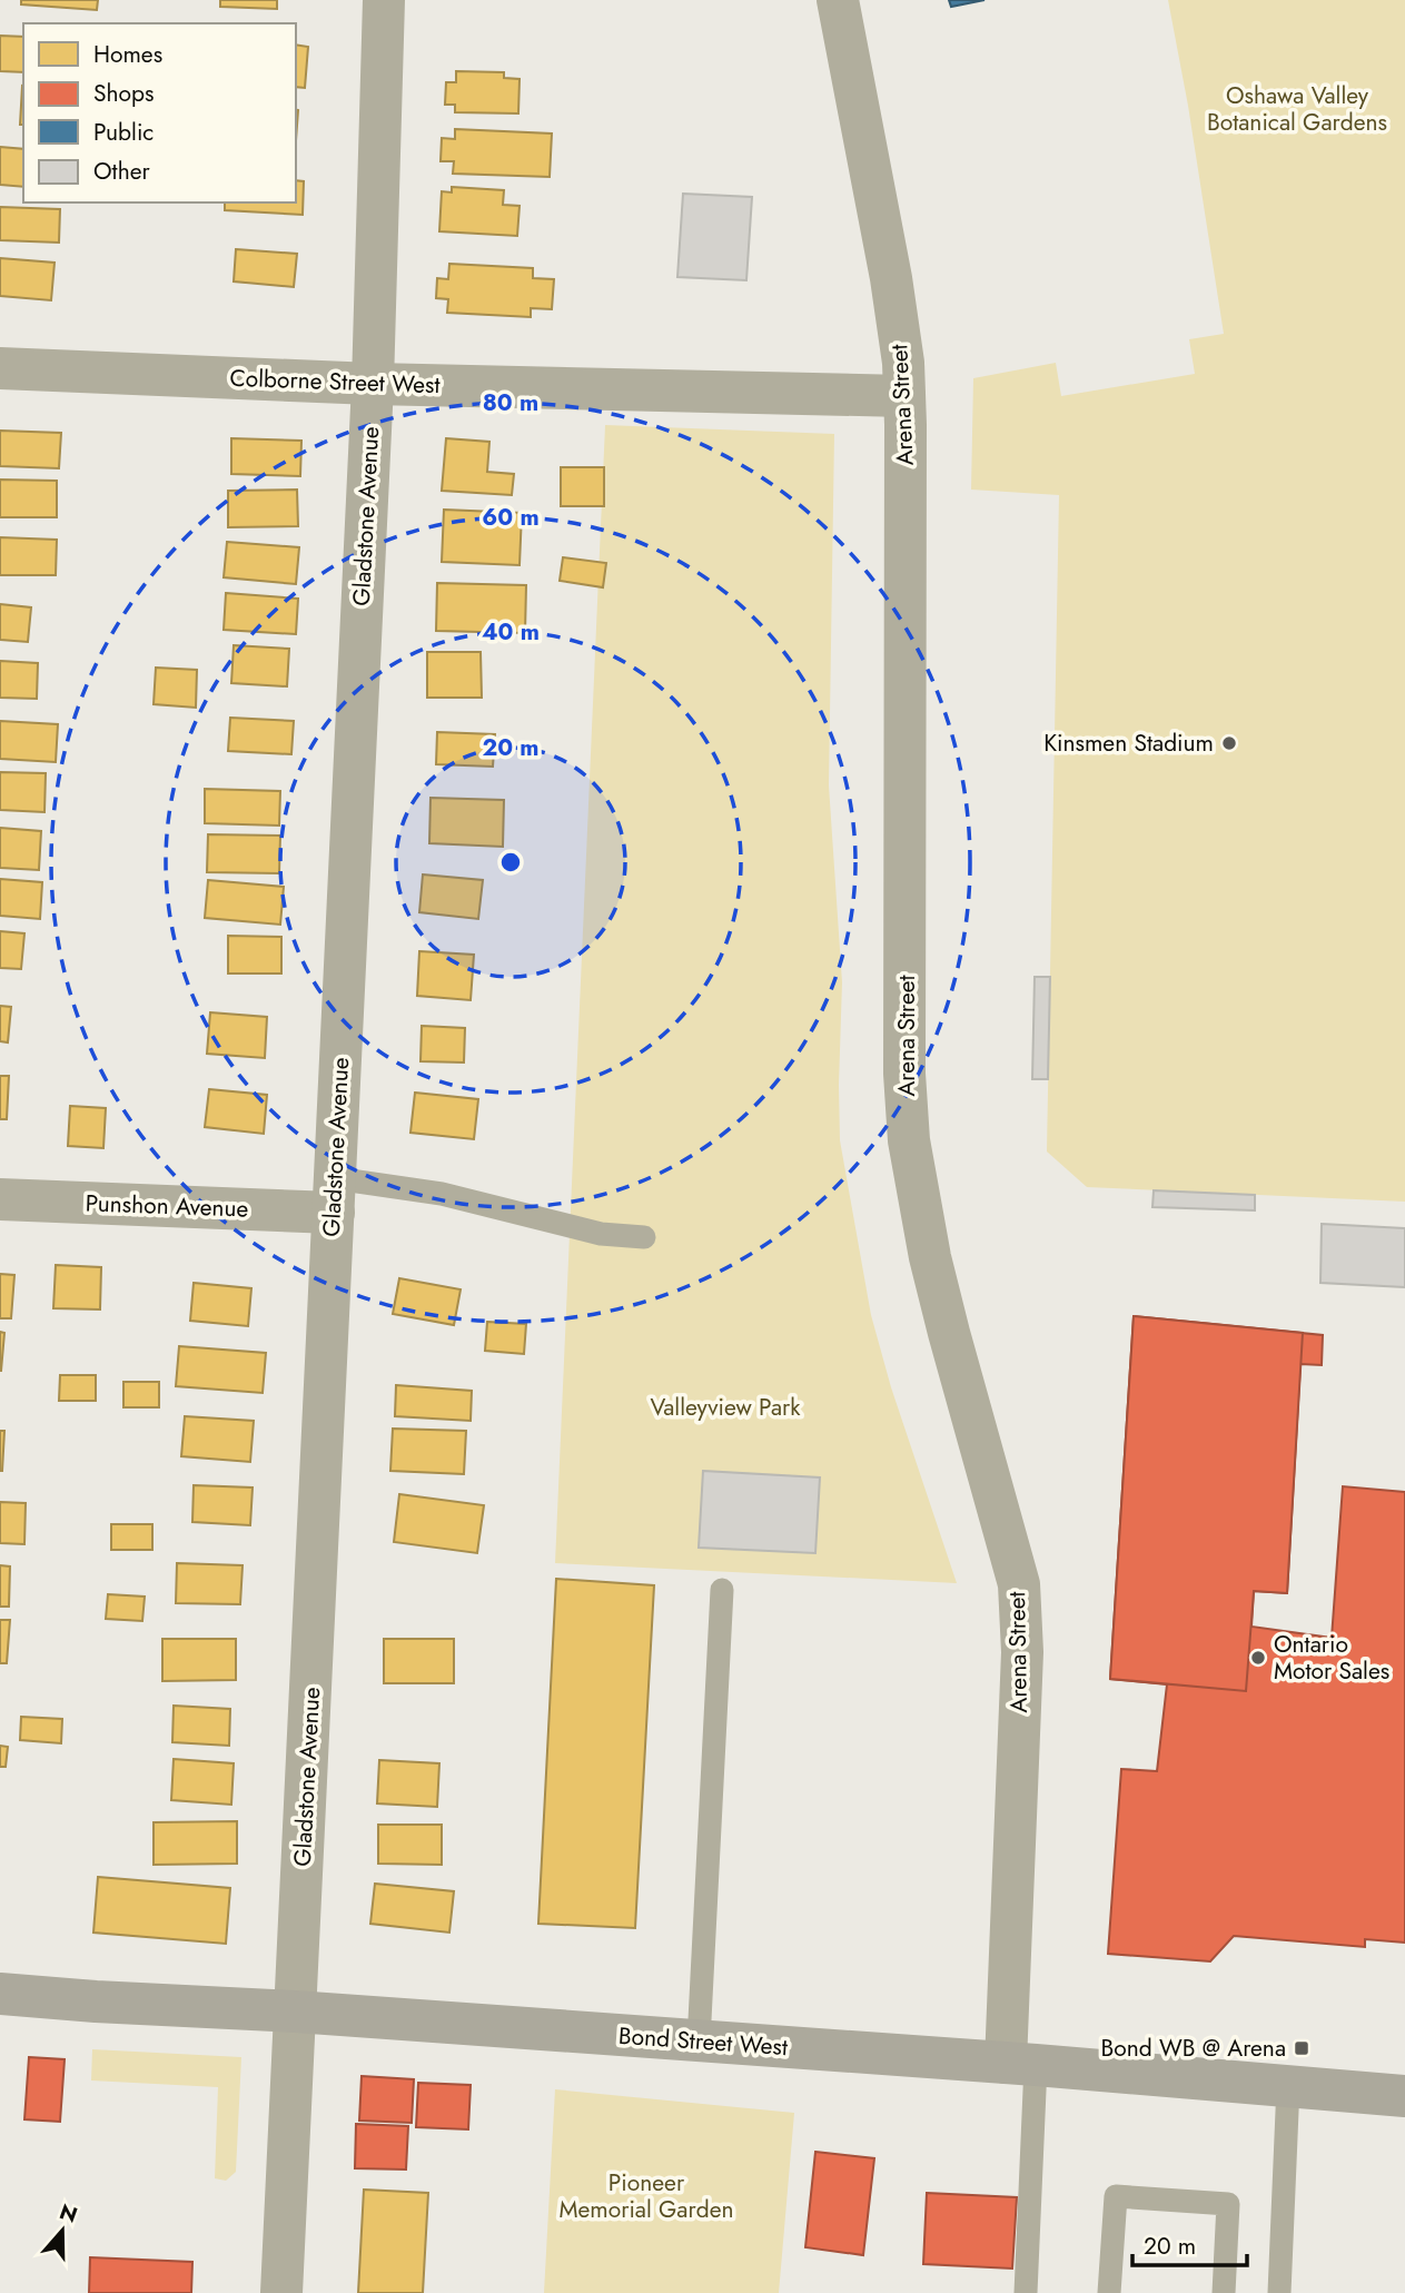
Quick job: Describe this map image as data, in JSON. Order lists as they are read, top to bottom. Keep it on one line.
{"streets":{"main road":["Bond Street West"],"street":["Colborne Street West","Arena Street","Gladstone Avenue","Punshon Avenue"]},"crossings":[["Colborne Street West","Arena Street"],["Colborne Street West","Gladstone Avenue"],["Arena Street","Bond Street West"],["Gladstone Avenue","Punshon Avenue"],["Gladstone Avenue","Bond Street West"]],"parks":["Oshawa Valley Botanical Gardens","Valleyview Park","Pioneer Memorial Garden"],"places":{"other":["Kinsmen Stadium","Ontario Motor Sales"],"transit":["Bond WB @ Arena"]},"legend":["Homes","Shops","Public","Other"],"scale_bar":"20 m","north":"top","rings":["80 m","60 m","40 m","20 m"]}
